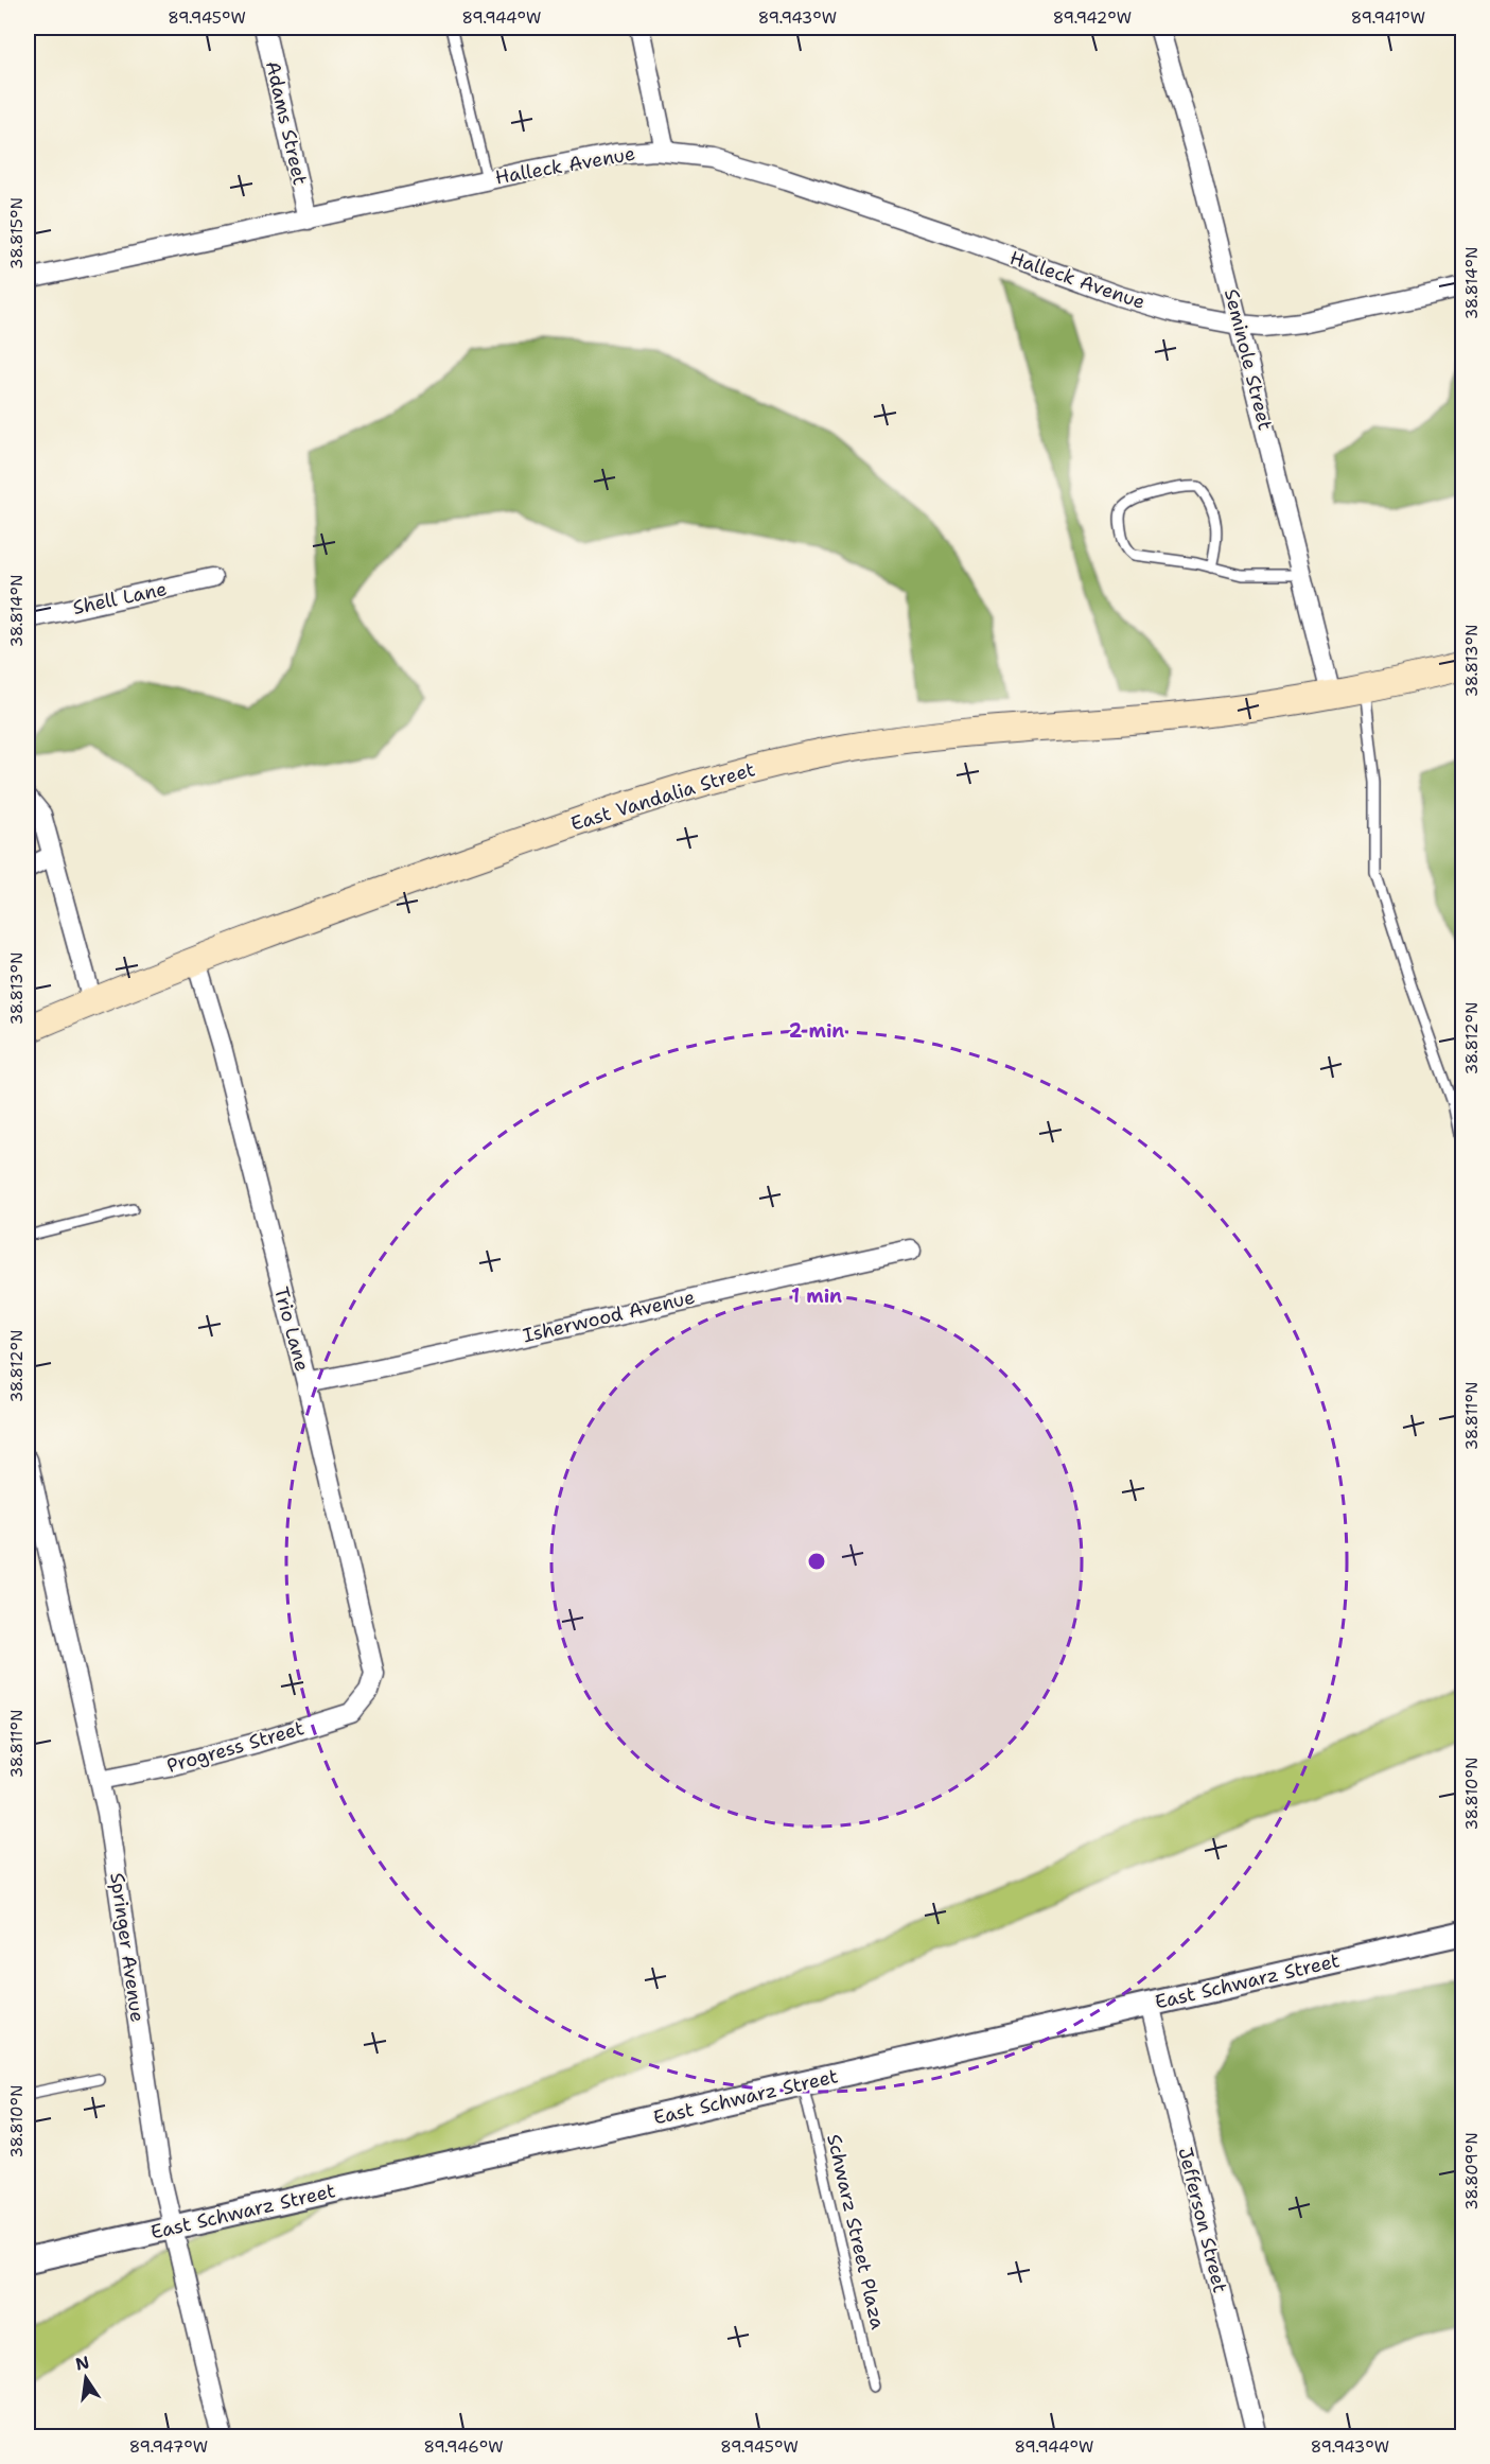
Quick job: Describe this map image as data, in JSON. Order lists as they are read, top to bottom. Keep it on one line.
{"streets":{"main road":["East Vandalia Street"],"street":["Adams Street","Halleck Avenue","Seminole Street","Shell Lane","Isherwood Avenue","Trio Lane","Progress Street","Springer Avenue","East Schwarz Street","Jefferson Street"],"lane":["Schwarz Street Plaza"]},"crossings":[["Adams Street","Halleck Avenue"],["Halleck Avenue","Seminole Street"],["Seminole Street","East Vandalia Street"],["East Vandalia Street","Trio Lane"],["Isherwood Avenue","Trio Lane"],["Trio Lane","Progress Street"],["Progress Street","Springer Avenue"],["Springer Avenue","East Schwarz Street"],["East Schwarz Street","Jefferson Street"],["East Schwarz Street","Schwarz Street Plaza"]],"north":"top","coordinates":["89.945°W","89.944°W","89.943°W","89.942°W","89.941°W","38.815°N","38.814°N","38.813°N","38.812°N","38.811°N","38.810°N","38.809°N","89.947°W","89.946°W"],"rings":["2 min","1 min"]}
